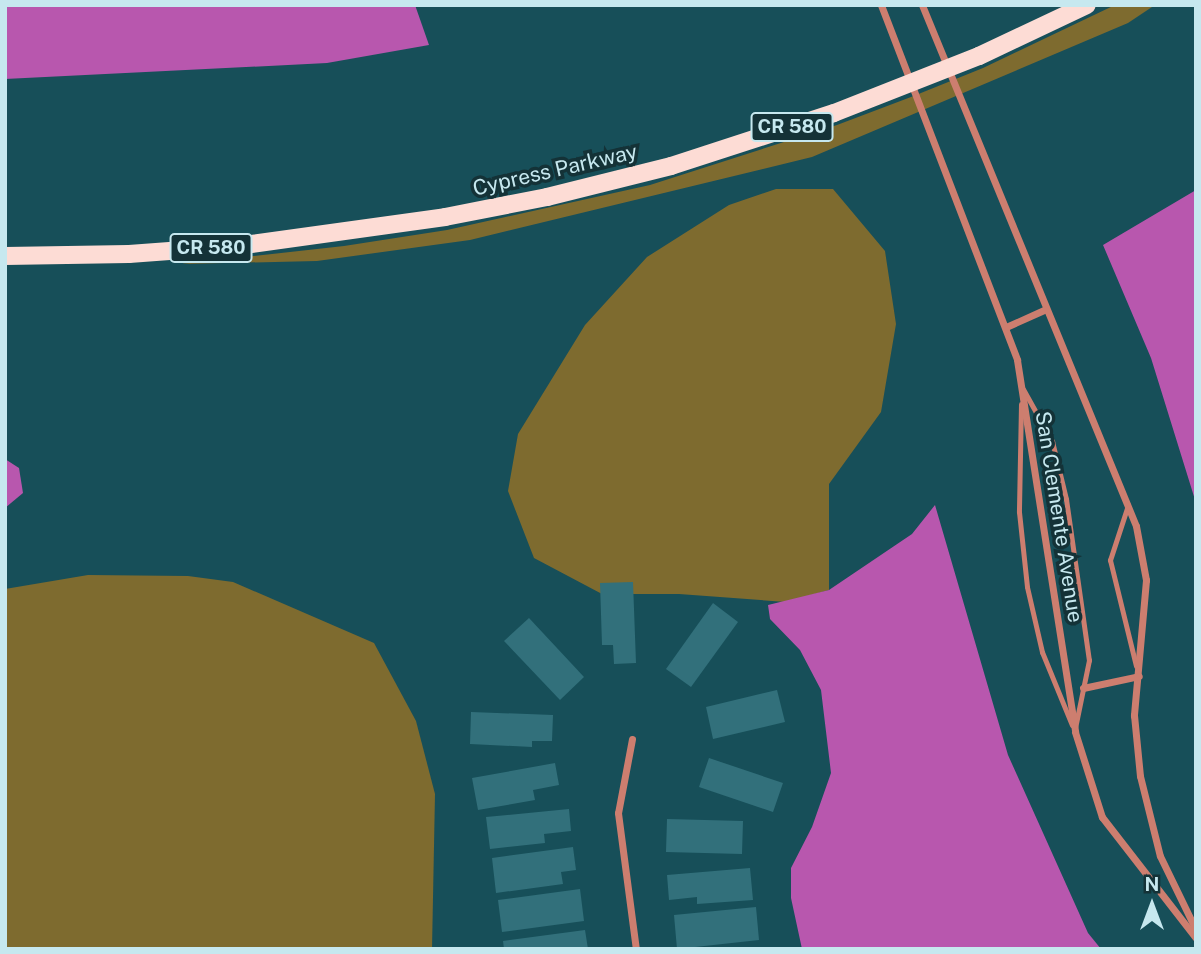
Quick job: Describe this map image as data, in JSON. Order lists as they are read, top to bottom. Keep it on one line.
{"streets":{"main road":["CR 580","Cypress Parkway"],"street":["San Clemente Avenue"]},"crossings":[["Cypress Parkway","San Clemente Avenue"]],"north":"top"}
